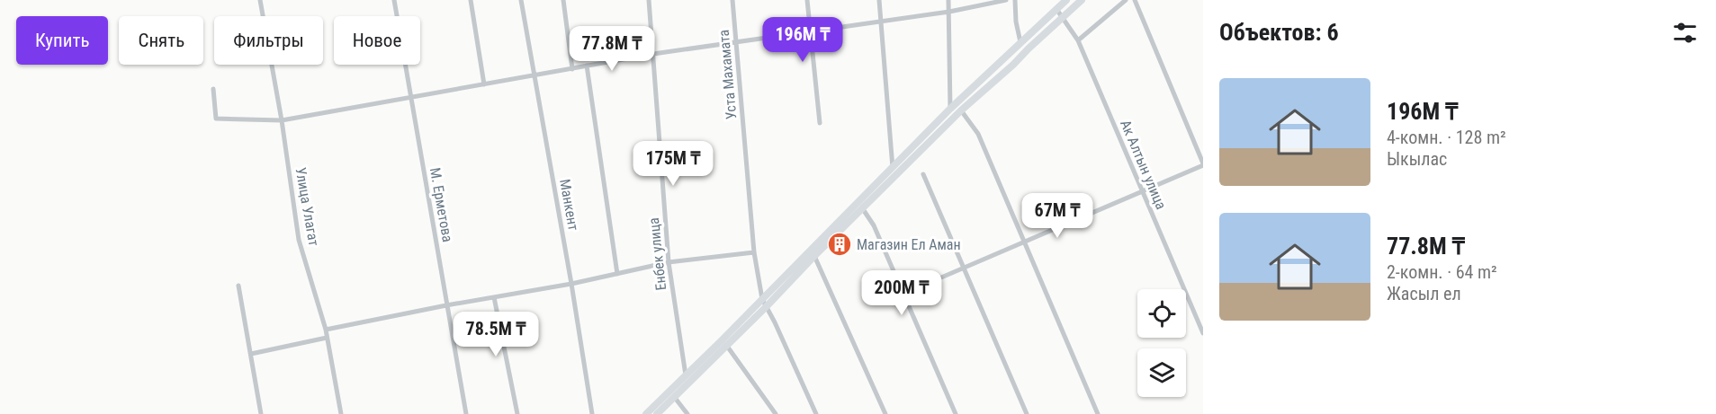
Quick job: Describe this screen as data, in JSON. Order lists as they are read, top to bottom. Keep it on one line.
{"streets":{"street":["Уста Махамата","Ак Алтын улица","М. Ерметова","Манкент","Улица Улагат","Енбек улица"]},"places":{"building":["Магазин Ел Аман"]},"page":{"heading":"Объектов: 6","chip":["Купить","Снять","Фильтры","Новое"],"price":["196M ₸","77.8M ₸","175M ₸","67M ₸","200M ₸","78.5M ₸"],"list":[{"name":"196M ₸","note":"4-комн. · 128 m² · Ыкылас"},{"name":"77.8M ₸","note":"2-комн. · 64 m² · Жасыл ел"}]}}
